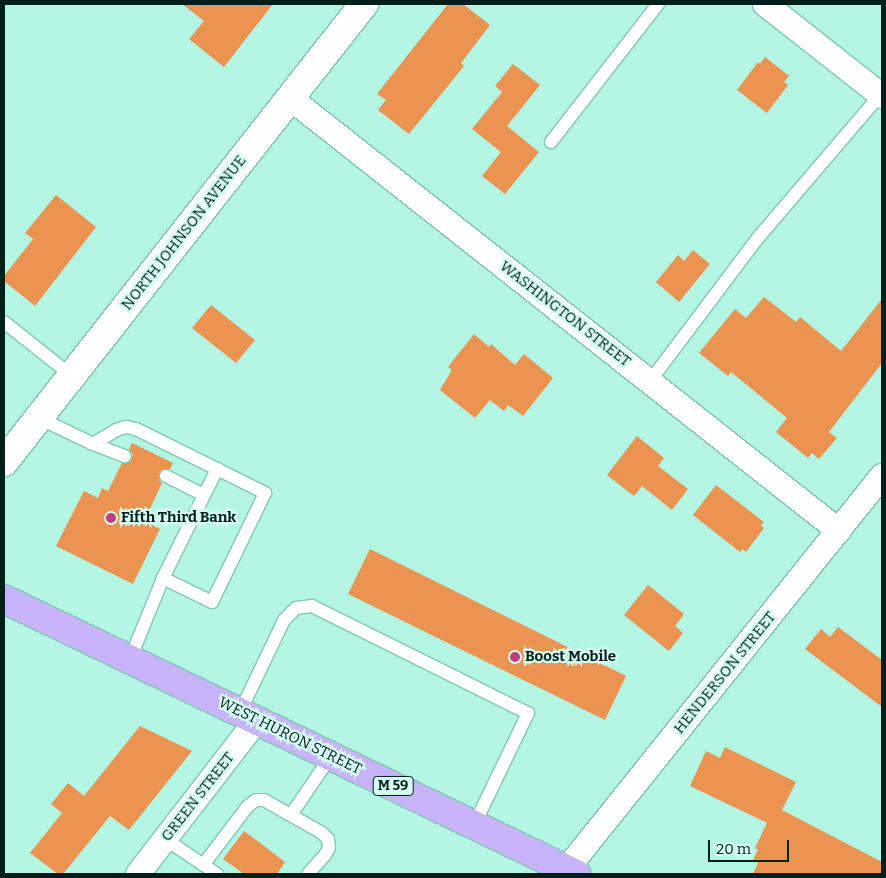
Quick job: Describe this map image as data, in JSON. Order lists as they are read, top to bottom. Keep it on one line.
{"streets":{"highway":["WEST HURON STREET","M 59"],"street":["NORTH JOHNSON AVENUE","WASHINGTON STREET","HENDERSON STREET","GREEN STREET"]},"crossings":[["NORTH JOHNSON AVENUE","WASHINGTON STREET"],["WASHINGTON STREET","HENDERSON STREET"],["HENDERSON STREET","WEST HURON STREET"],["WEST HURON STREET","GREEN STREET"]],"places":["Fifth Third Bank","Boost Mobile"],"scale_bar":"20 m"}
